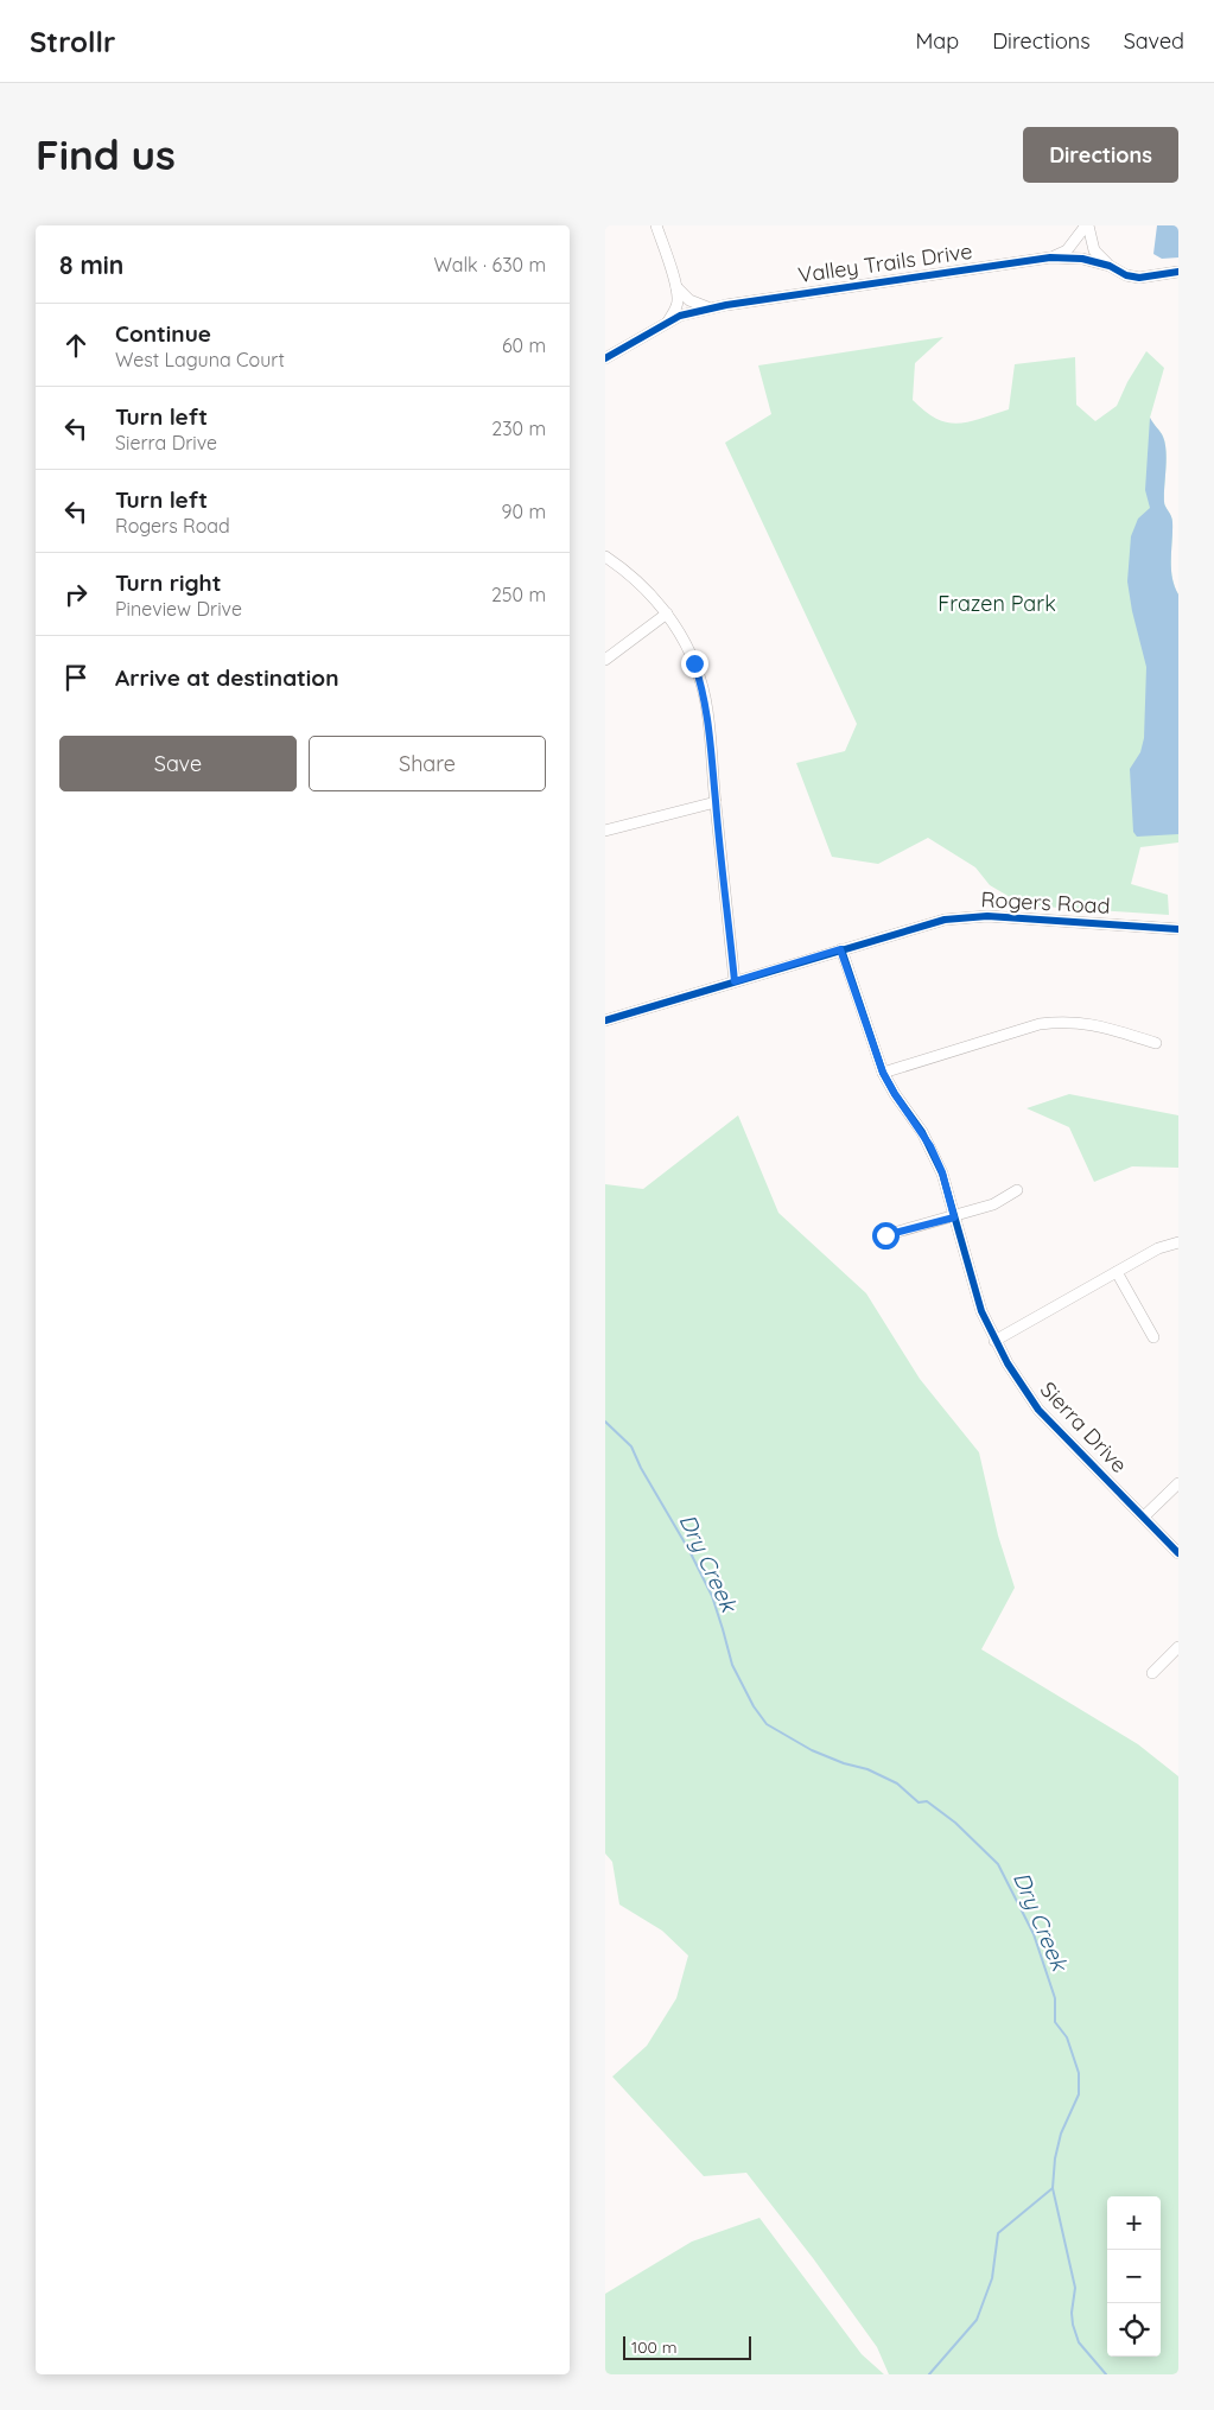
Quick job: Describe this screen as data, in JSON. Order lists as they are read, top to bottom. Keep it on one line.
{"streets":{"street":["Valley Trails Drive","Rogers Road","Sierra Drive"]},"crossings":[["Rogers Road","Sierra Drive"]],"water":["Dry Creek"],"parks":["Frazen Park"],"scale_bar":"100 m","page":{"header":"Strollr","nav":["Map","Directions","Saved"],"buttons":["Directions",["Save","Share"]],"title":"Find us","heading":["8 min","Walk · 630 m"],"list":[["Continue","West Laguna Court","60 m"],["Turn left","Sierra Drive","230 m"],["Turn left","Rogers Road","90 m"],["Turn right","Pineview Drive","250 m"],"Arrive at destination"],"map_buttons":["+","−"],"scale":"100 m"}}
